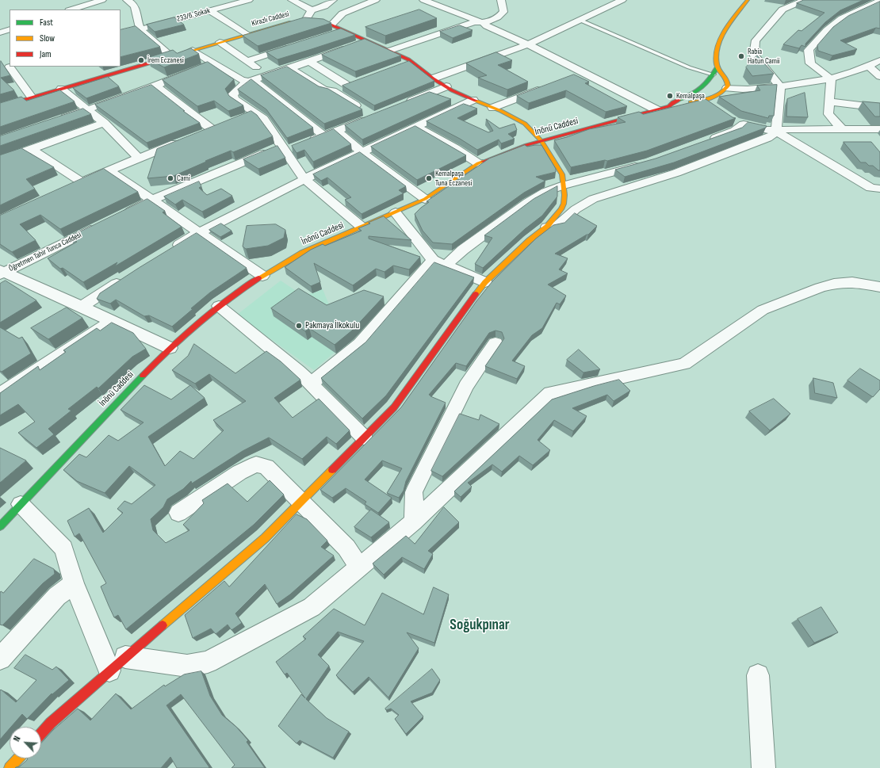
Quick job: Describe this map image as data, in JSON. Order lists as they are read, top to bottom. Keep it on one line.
{"streets":{"main road":["Kirazlı Caddesi","İnönü Caddesi"],"street":["233/6. Sokak","Öğretmen Tahir Tunca Caddesi"]},"districts":["Soğukpınar"],"places":["Rabia Hatun Camii","İrem Eczanesi","Kemalpaşa","Cami","Kemalpaşa Tuna Eczanesi","Pakmaya İlkokulu"],"legend":["Fast","Slow","Jam"],"north":"top left"}
